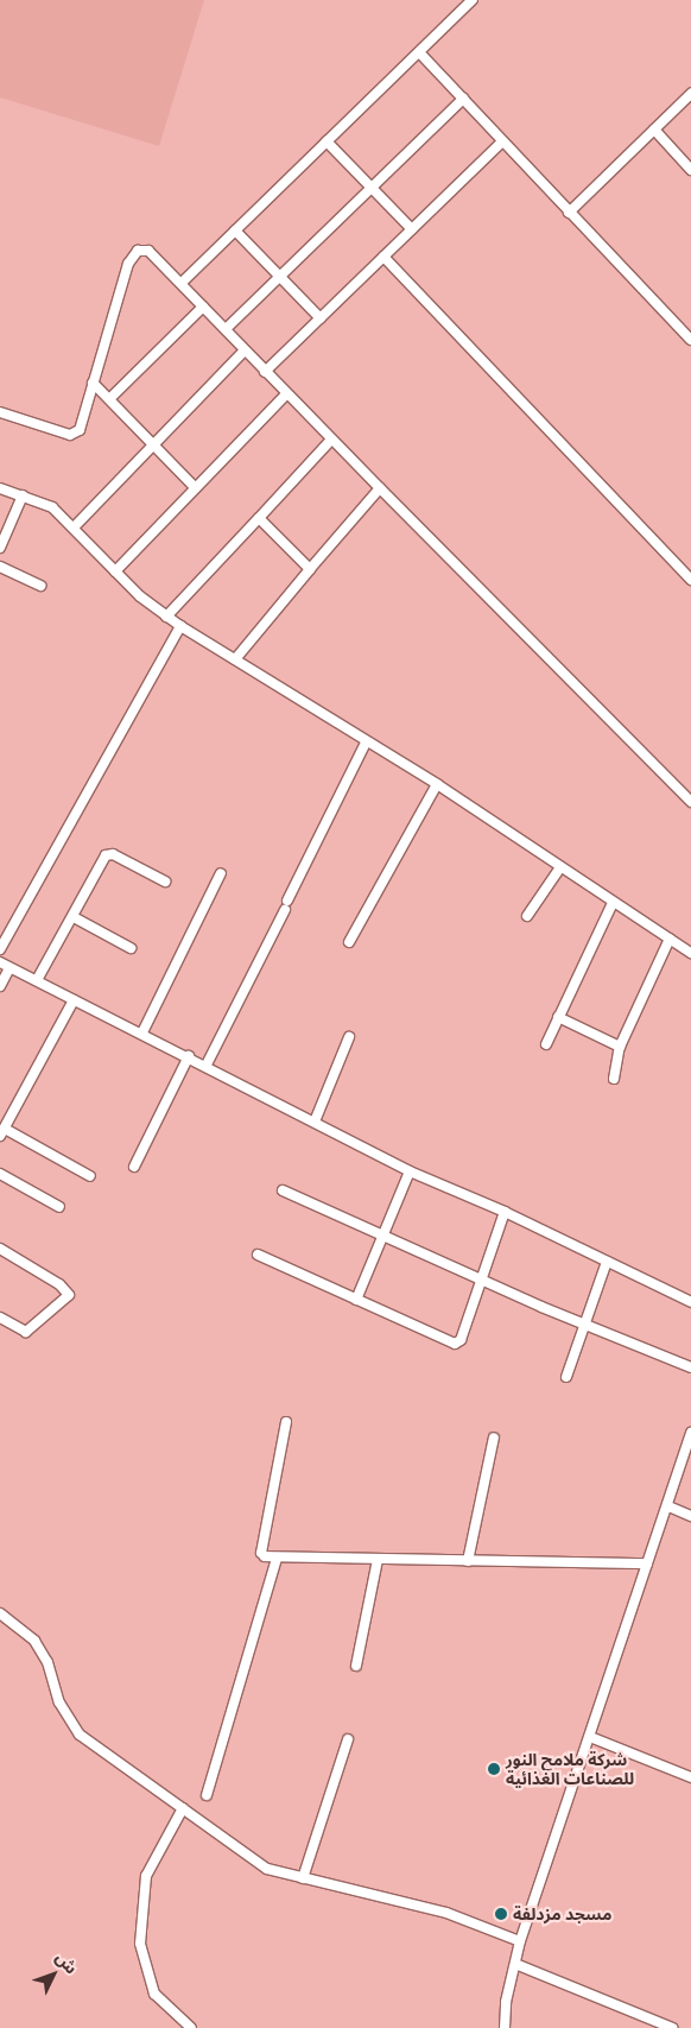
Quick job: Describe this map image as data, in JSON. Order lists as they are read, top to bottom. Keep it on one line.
{"places":["شركة ملامح النور للصناعات الغذائية","مسجد مزدلفة"],"north":"top right"}
